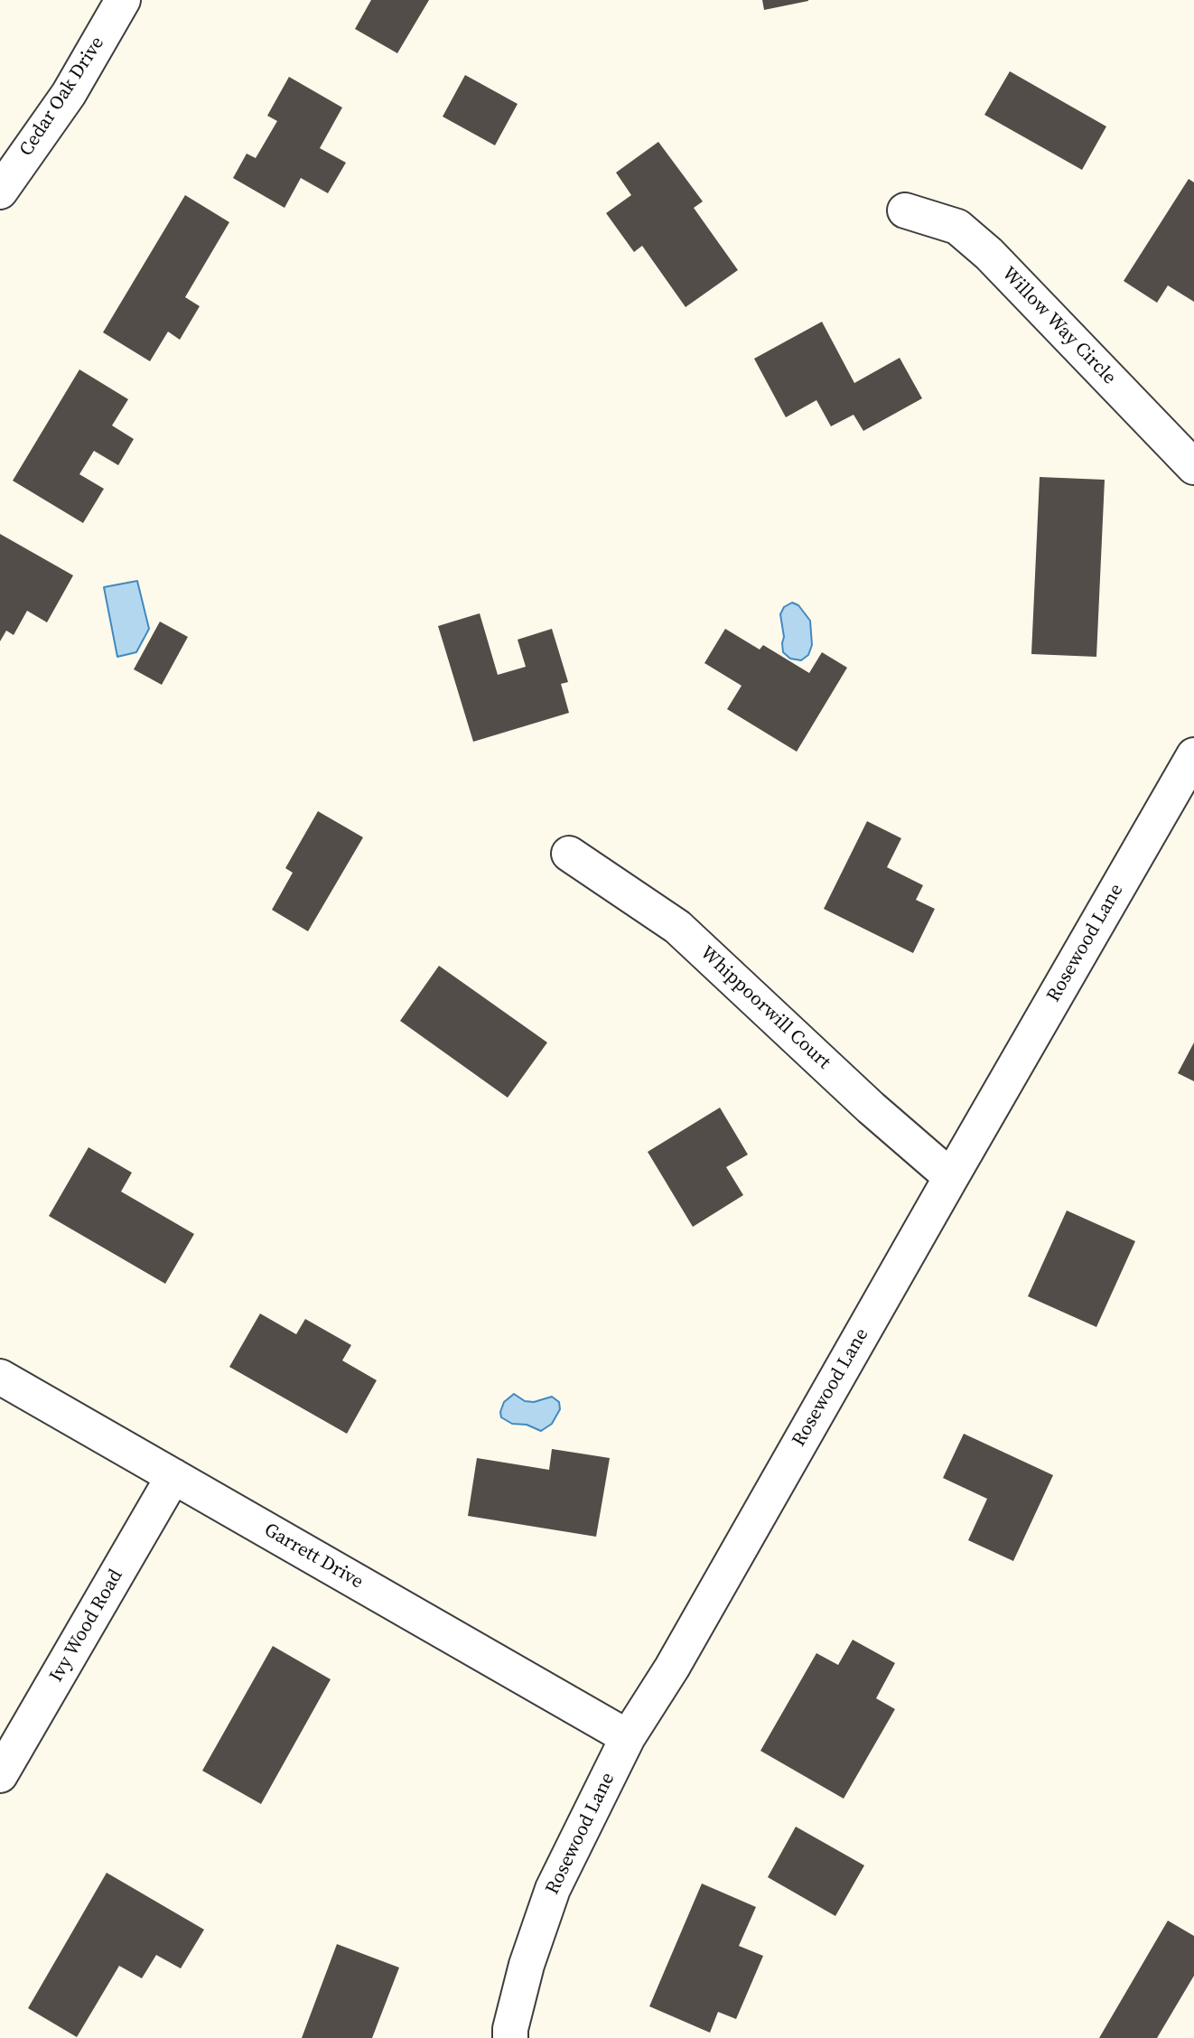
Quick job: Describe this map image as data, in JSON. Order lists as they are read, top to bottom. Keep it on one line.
{"streets":{"street":["Cedar Oak Drive","Willow Way Circle","Rosewood Lane","Whippoorwill Court","Garrett Drive","Ivy Wood Road"]},"crossings":[["Rosewood Lane","Whippoorwill Court"],["Rosewood Lane","Garrett Drive"],["Garrett Drive","Ivy Wood Road"]]}
